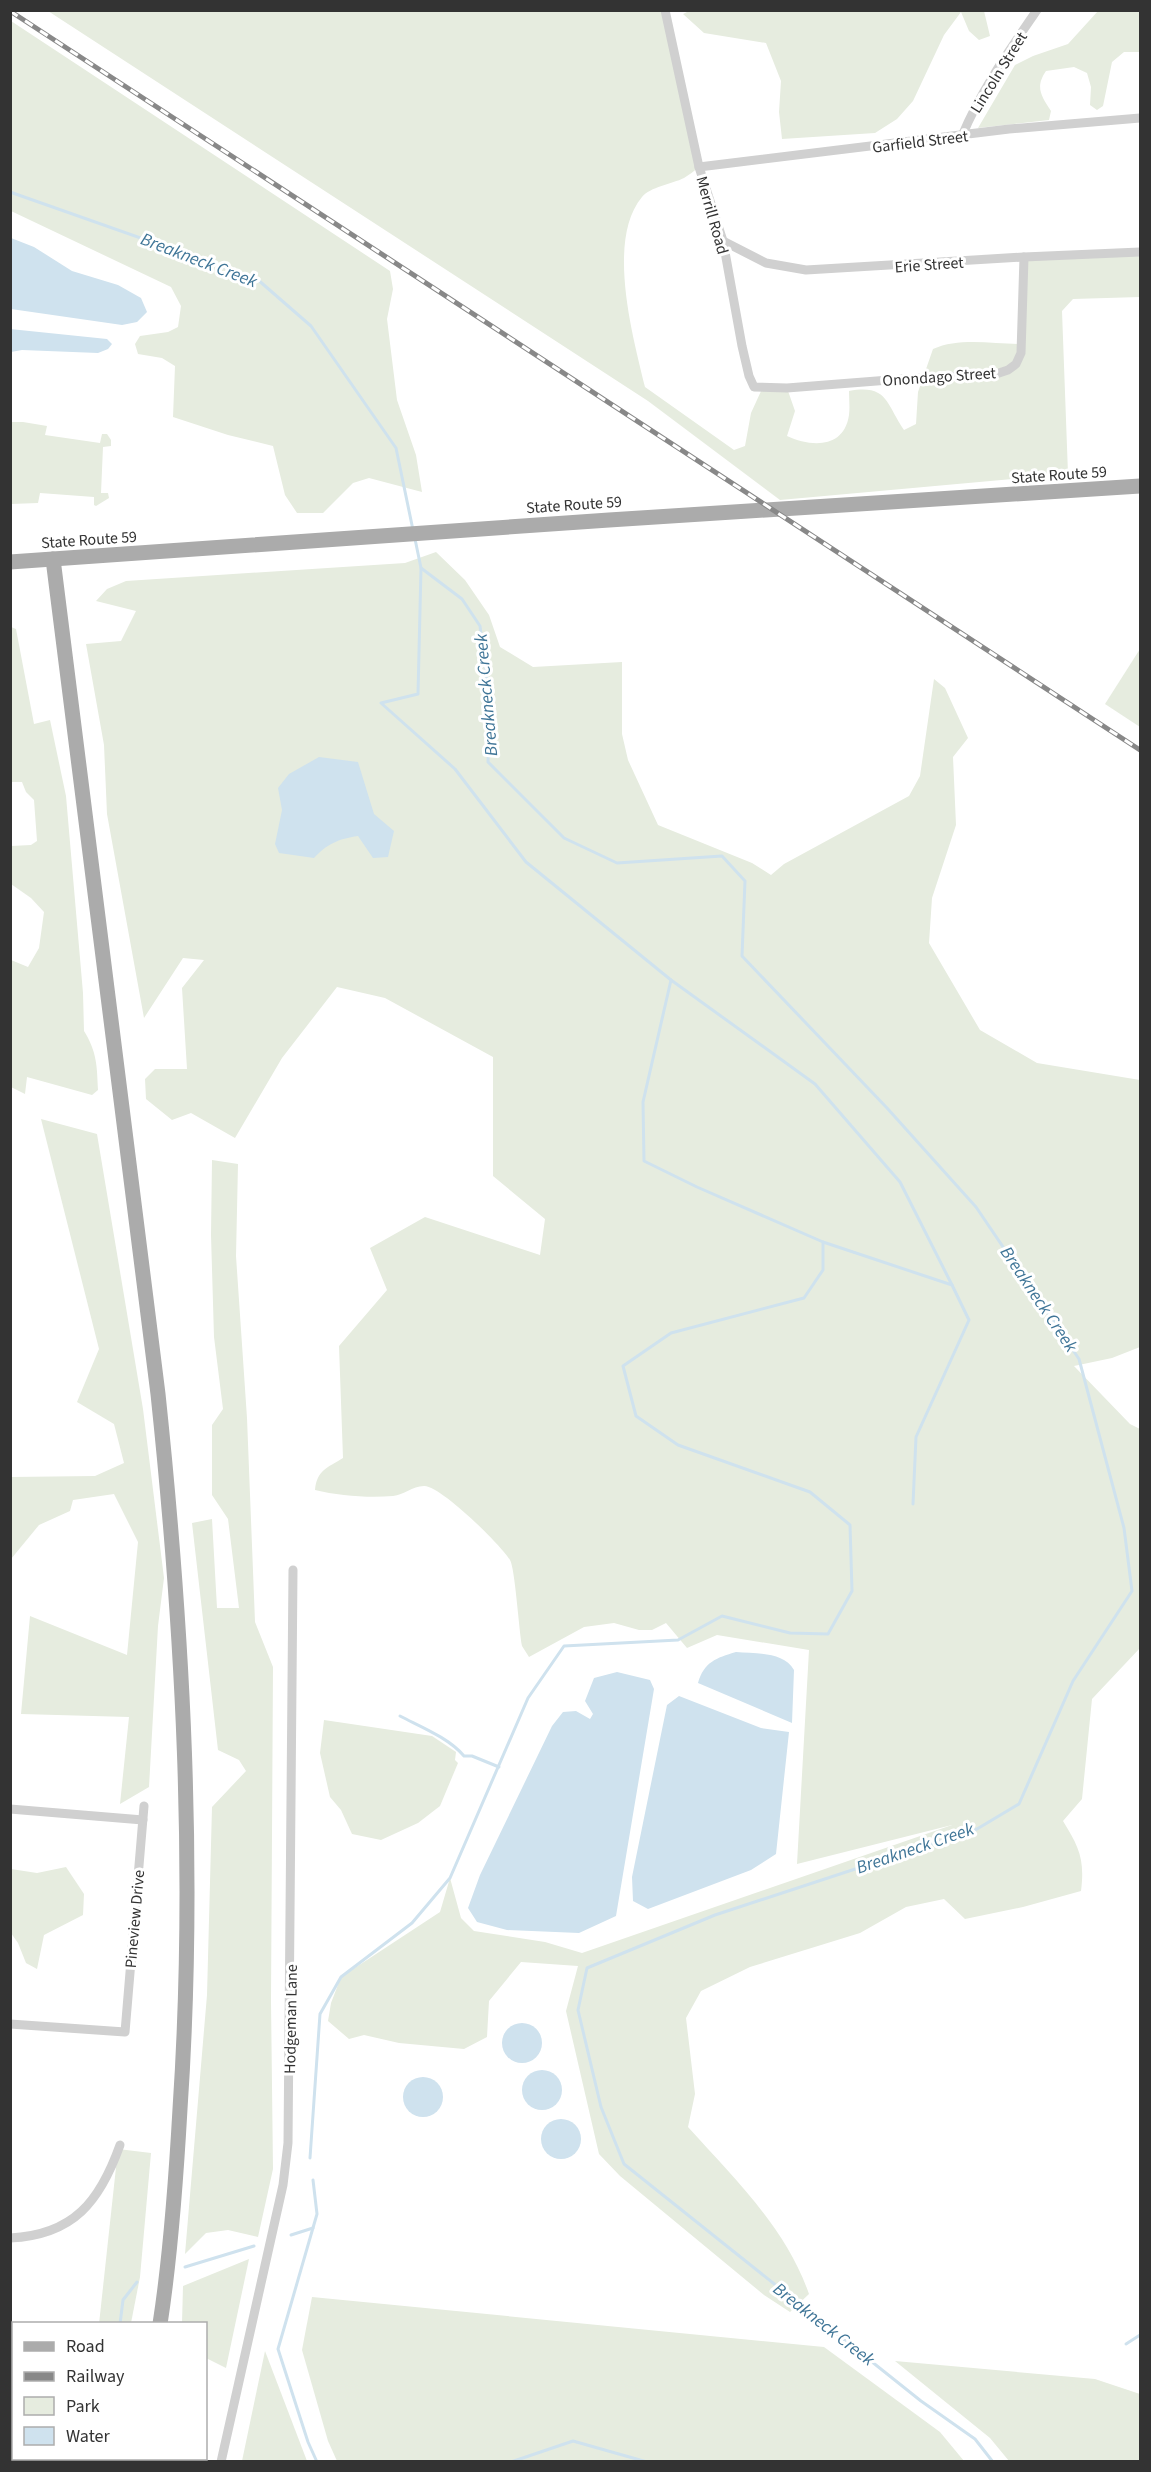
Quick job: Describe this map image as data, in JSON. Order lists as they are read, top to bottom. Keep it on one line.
{"streets":{"main road":["State Route 59"],"street":["Lincoln Street","Garfield Street","Merrill Road","Erie Street","Onondago Street","Pineview Drive","Hodgeman Lane"]},"crossings":[["Lincoln Street","Garfield Street"],["Garfield Street","Merrill Road"],["Merrill Road","Erie Street"],["Merrill Road","Onondago Street"],["Erie Street","Onondago Street"]],"water":["Breakneck Creek"],"legend":["Road","Railway","Park","Water"]}
